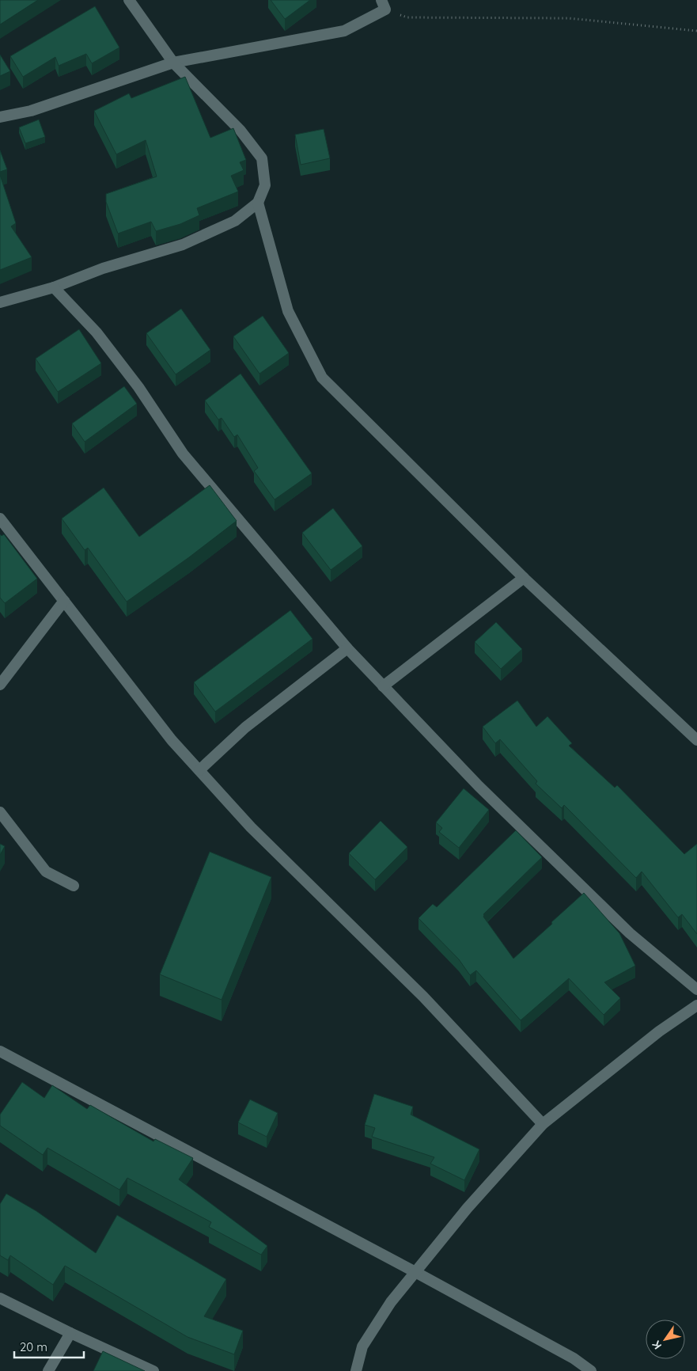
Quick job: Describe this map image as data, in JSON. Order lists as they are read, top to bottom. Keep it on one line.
{"scale_bar":"20 m","north":"bottom left"}
